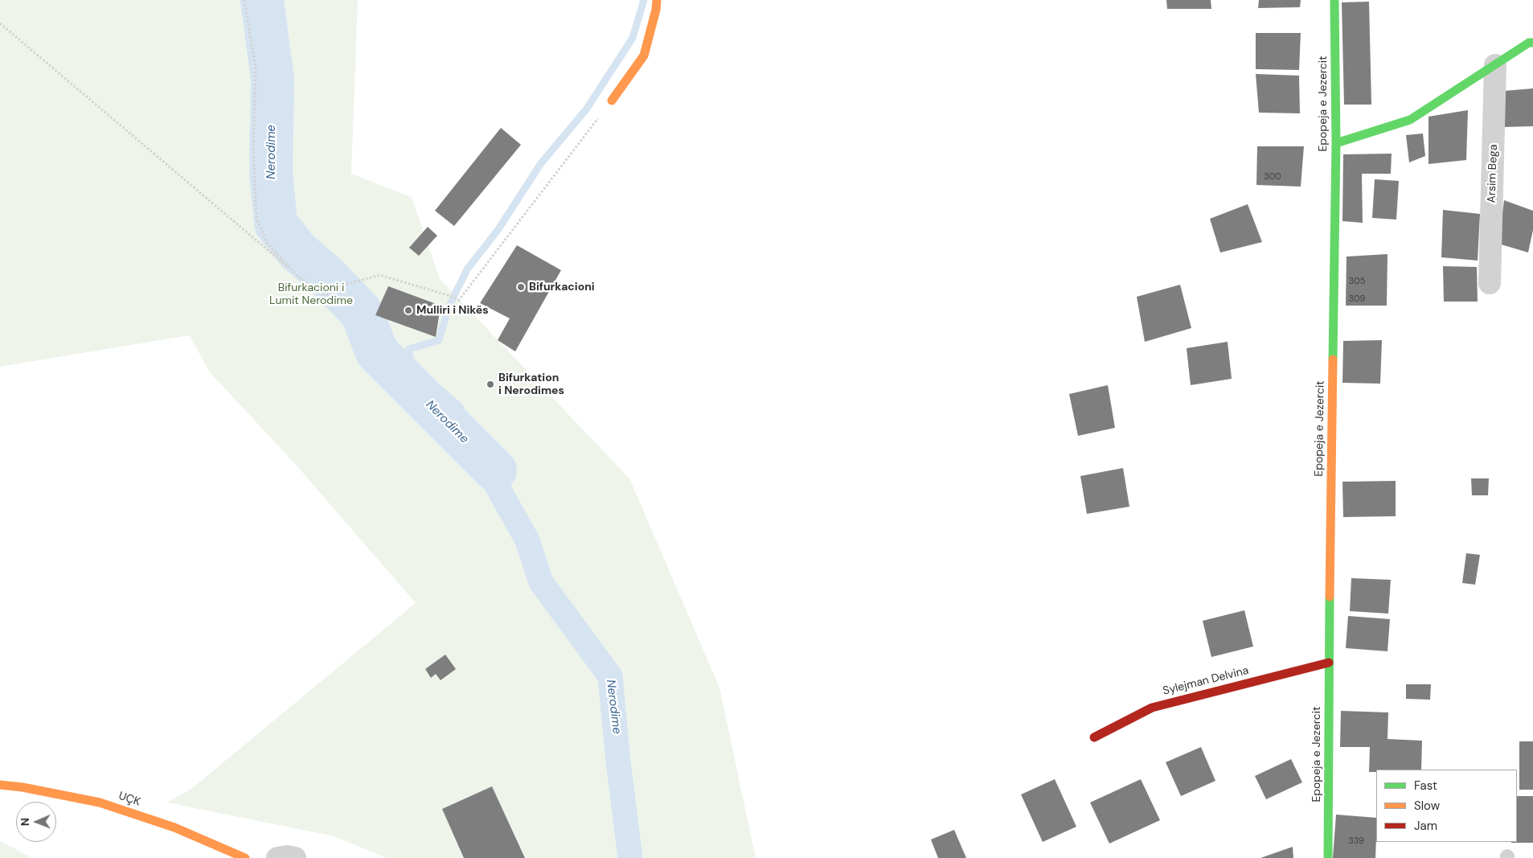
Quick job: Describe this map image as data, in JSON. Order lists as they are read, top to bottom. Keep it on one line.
{"streets":{"main road":["Epopeja e Jezercit","Sylejman Delvina","UÇK"],"street":["Arsim Bega"]},"crossings":[["Epopeja e Jezercit","Sylejman Delvina"]],"water":["Nerodime"],"parks":["Bifurkacioni i Lumit Nerodime"],"places":["Bifurkacioni","Mulliri i Nikës","Bifurkation i Nerodimes"],"house_numbers":["300","305","309","339"],"legend":["Fast","Slow","Jam"],"north":"left"}
